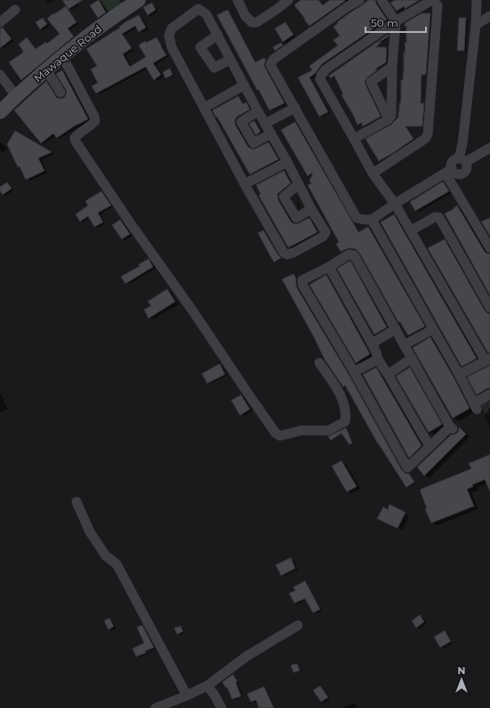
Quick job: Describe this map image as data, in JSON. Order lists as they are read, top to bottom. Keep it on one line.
{"streets":{"main road":["Mawaque Road"]},"scale_bar":"50 m","north":"top"}
